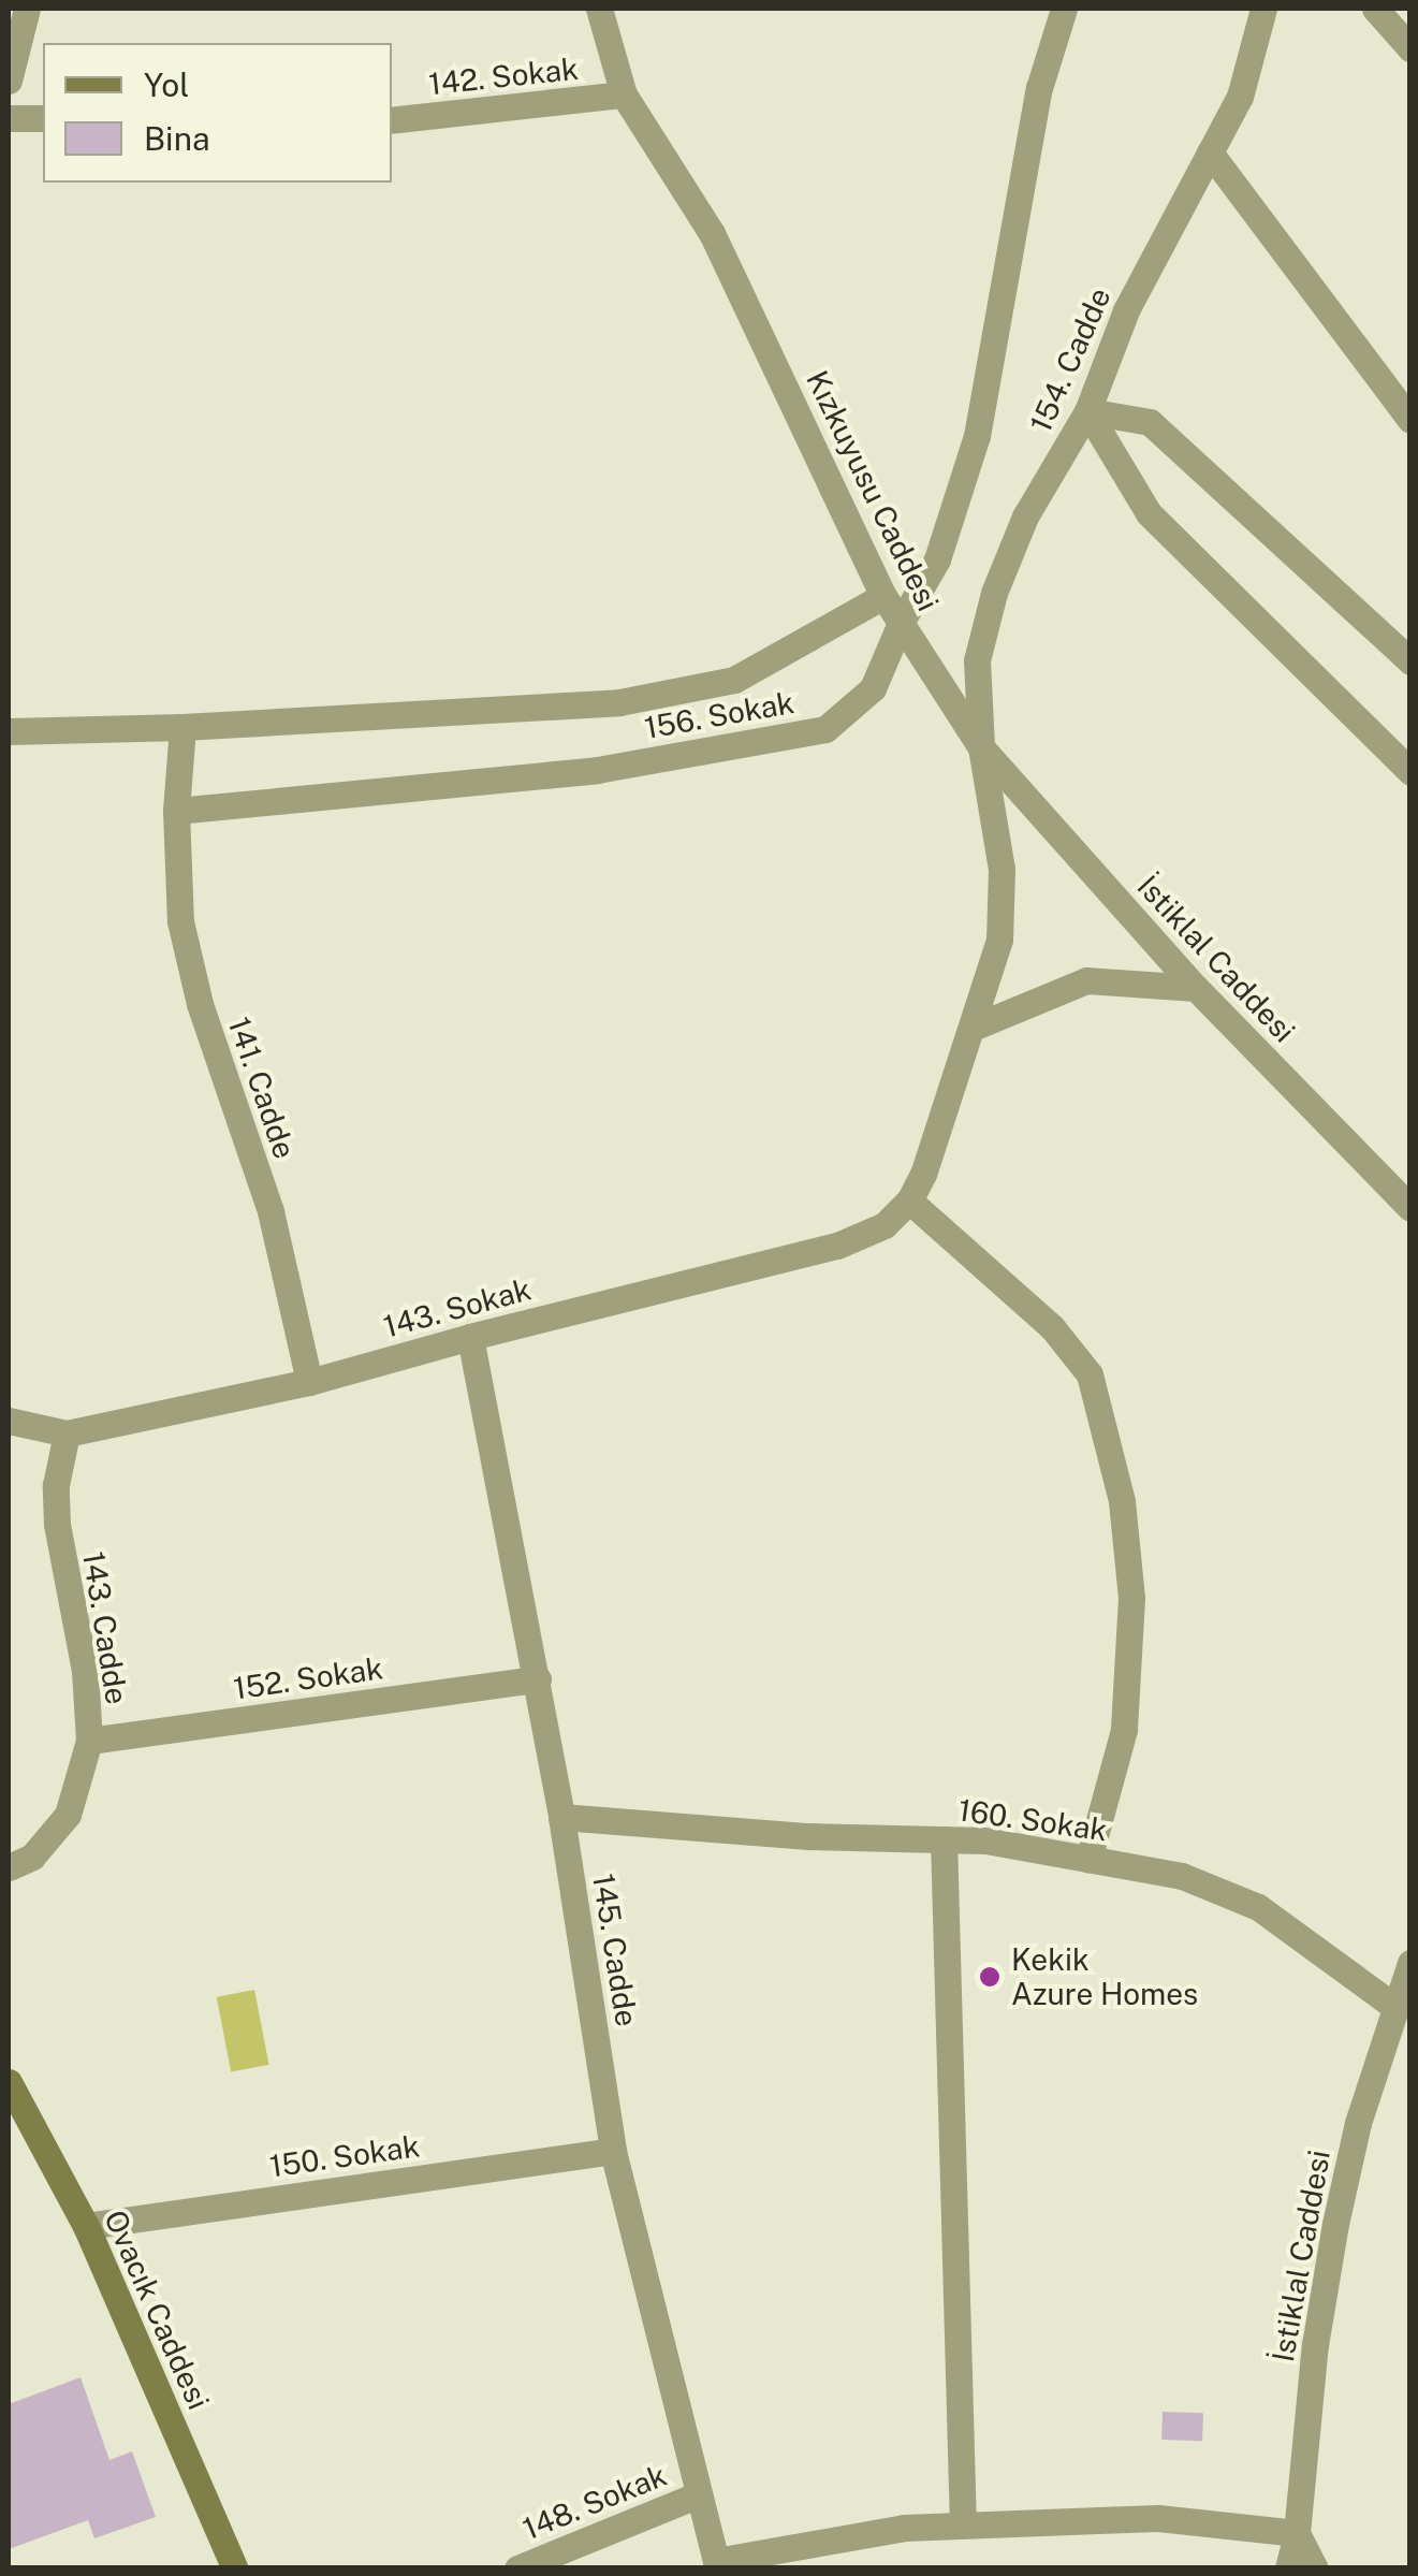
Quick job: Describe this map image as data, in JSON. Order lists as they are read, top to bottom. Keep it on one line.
{"streets":{"main road":["Ovacık Caddesi"],"street":["142. Sokak","154. Cadde","Kızkuyusu Caddesi","156. Sokak","İstiklal Caddesi","141. Cadde","143. Sokak","143. Cadde","152. Sokak","160. Sokak","145. Cadde","150. Sokak","148. Sokak"]},"crossings":[["142. Sokak","Kızkuyusu Caddesi"],["154. Cadde","Kızkuyusu Caddesi"],["154. Cadde","İstiklal Caddesi"],["Kızkuyusu Caddesi","156. Sokak"],["Kızkuyusu Caddesi","İstiklal Caddesi"],["Kızkuyusu Caddesi","143. Sokak"],["156. Sokak","141. Cadde"],["İstiklal Caddesi","160. Sokak"],["141. Cadde","143. Sokak"],["143. Sokak","143. Cadde"],["143. Sokak","145. Cadde"],["143. Cadde","152. Sokak"],["152. Sokak","145. Cadde"],["160. Sokak","145. Cadde"],["145. Cadde","150. Sokak"],["145. Cadde","148. Sokak"],["150. Sokak","Ovacık Caddesi"]],"places":["Kekik Azure Homes"],"legend":["Yol","Bina"]}
